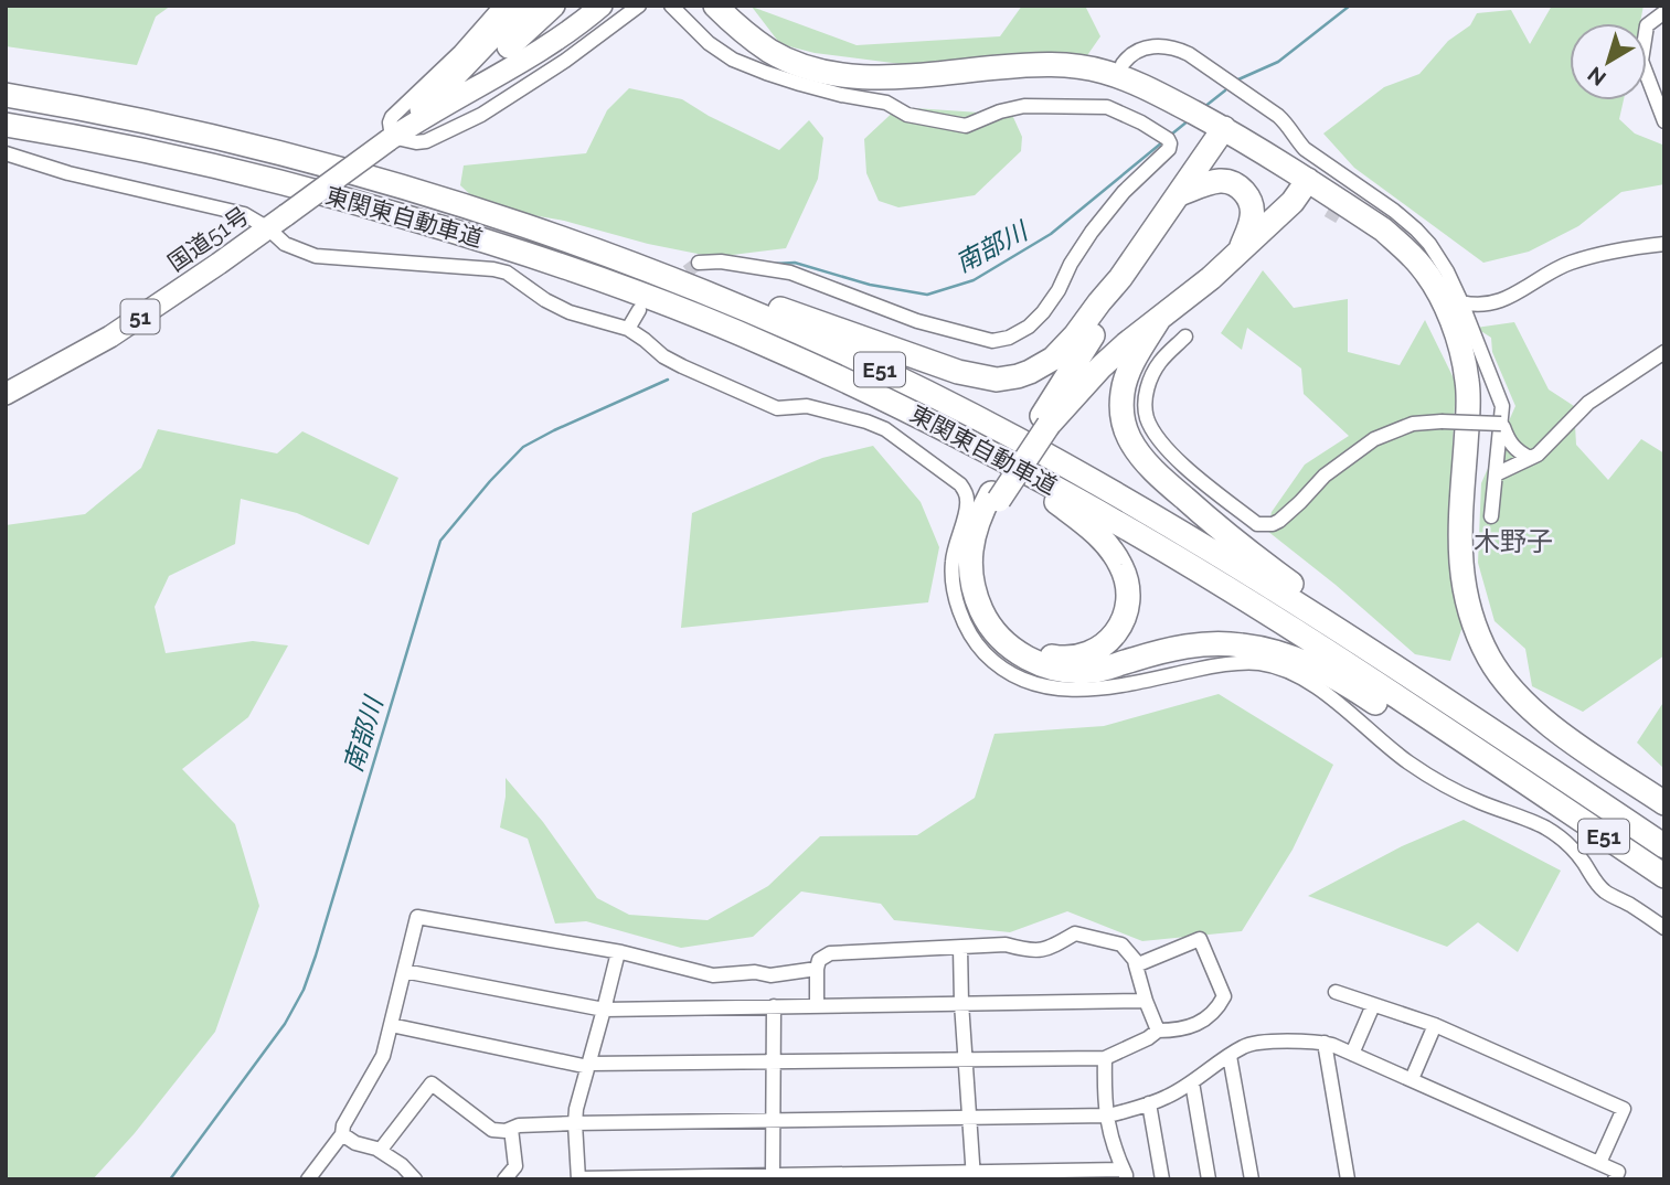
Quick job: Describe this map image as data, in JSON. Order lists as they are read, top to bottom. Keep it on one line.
{"streets":{"highway":["東関東自動車道","国道51号","51","E51"]},"districts":["木野子"],"water":["南部川"],"north":"bottom left"}
